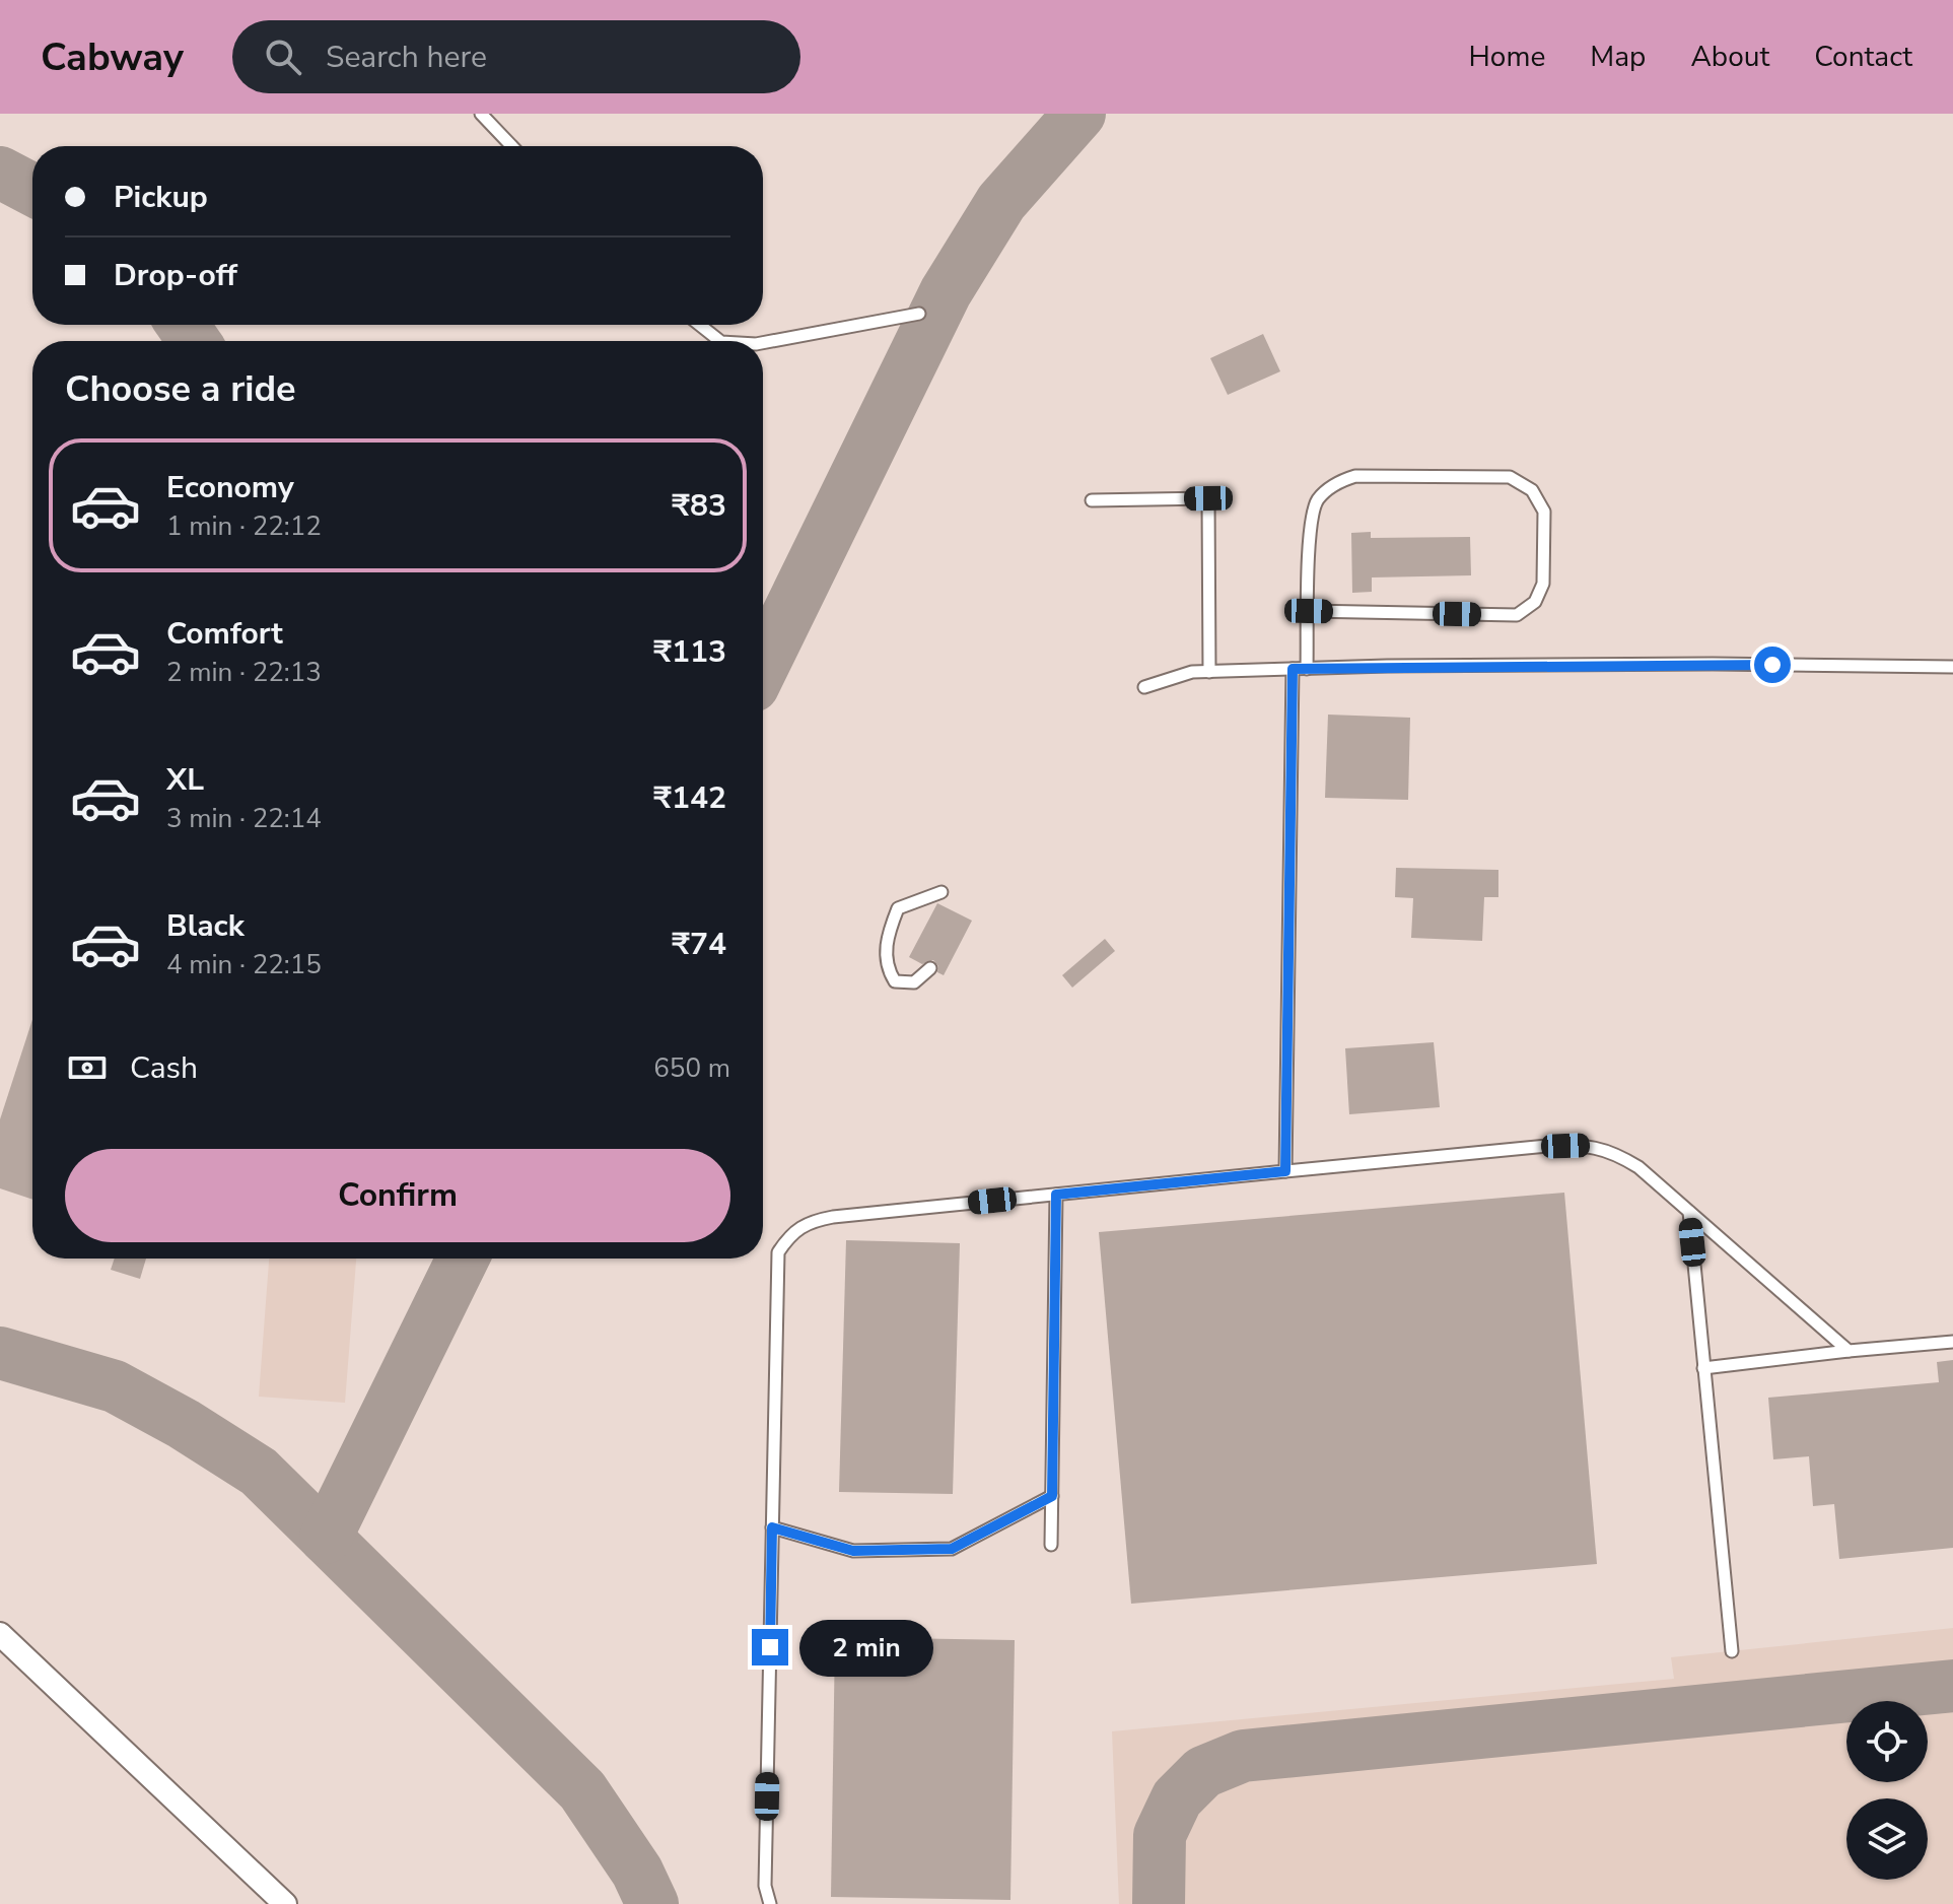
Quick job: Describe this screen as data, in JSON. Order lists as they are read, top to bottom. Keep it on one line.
{"page":{"header":"Cabway","search":"Search here","nav":["Home","Map","About","Contact"],"banner":["Pickup","Drop-off"],"heading":"Choose a ride","list":[{"name":"Economy","note":"1 min · 22:12","value":"₹83"},{"name":"Comfort","note":"2 min · 22:13","value":"₹113"},{"name":"XL","note":"3 min · 22:14","value":"₹142"},{"name":"Black","note":"4 min · 22:15","value":"₹74"}],"pay":["Cash","650 m"],"buttons":"Confirm","bubble":"2 min"}}
